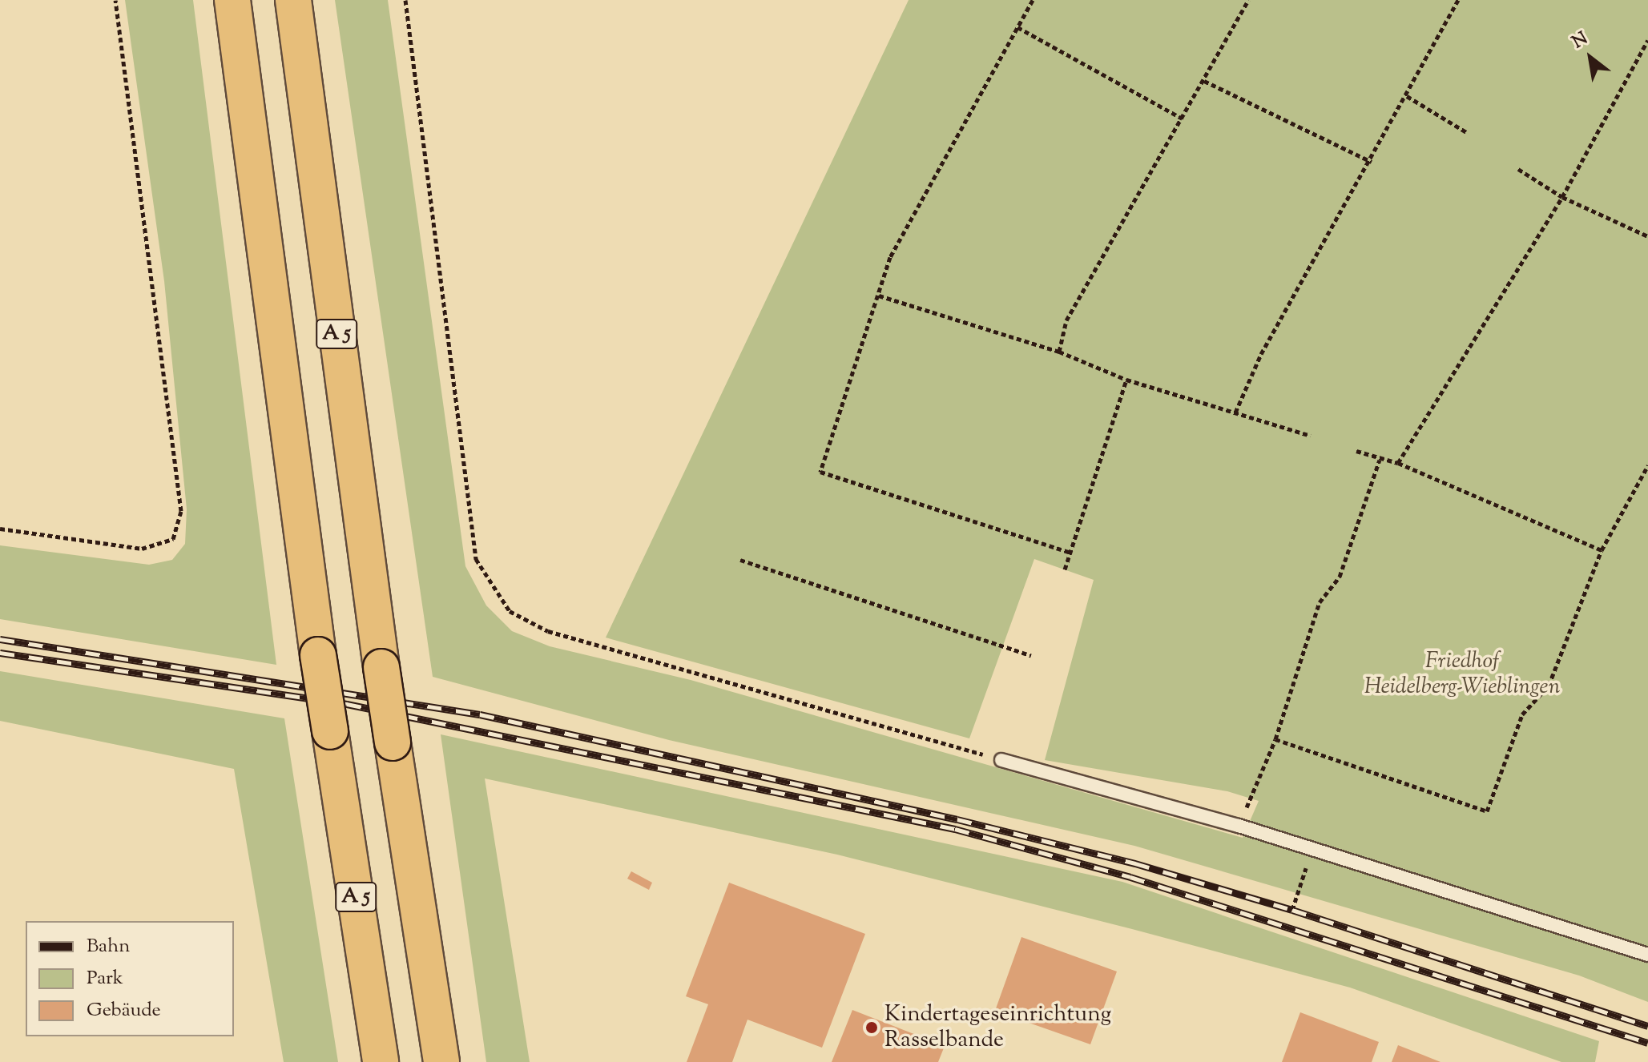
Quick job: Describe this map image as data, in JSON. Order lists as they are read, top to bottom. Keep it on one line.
{"streets":{"highway":["A 5"]},"parks":["Friedhof Heidelberg-Wieblingen"],"places":["Kindertageseinrichtung Rasselbande"],"legend":["Bahn","Park","Gebäude"],"north":"top left"}
